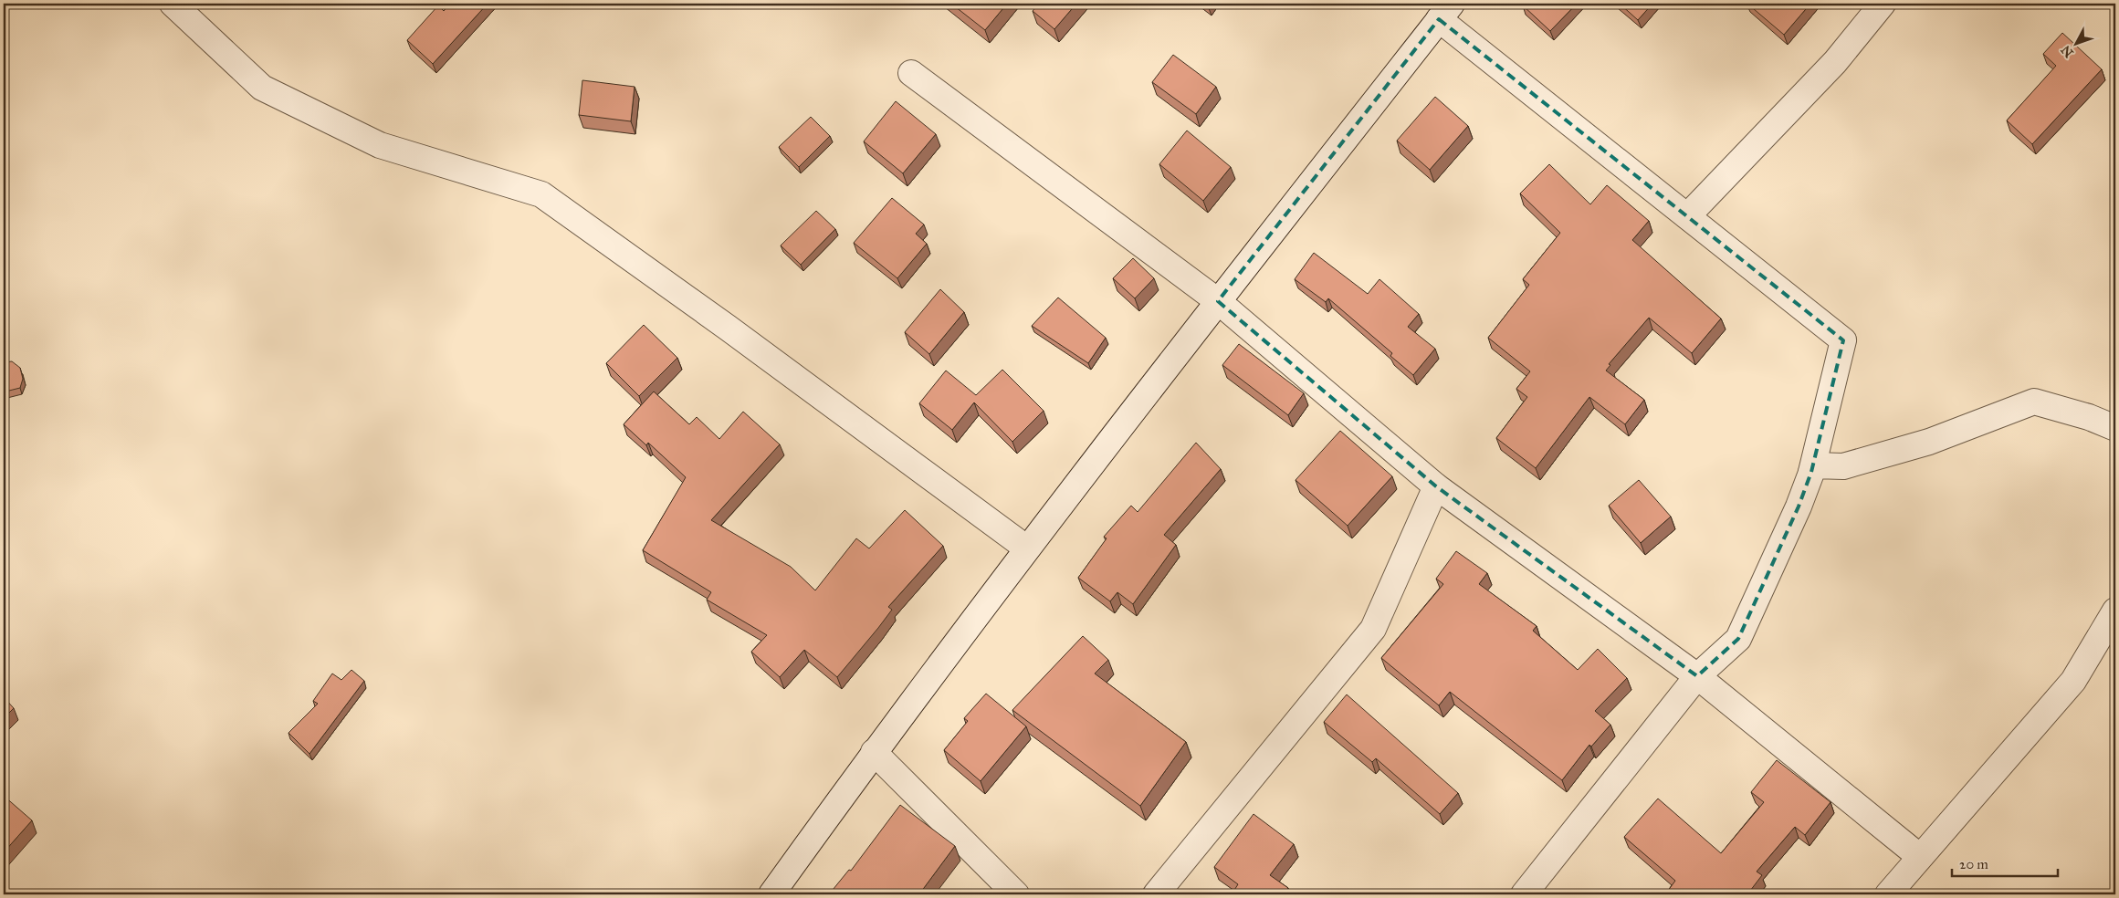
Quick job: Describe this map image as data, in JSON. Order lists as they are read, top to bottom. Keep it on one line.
{"scale_bar":"20 m","north":"bottom left"}
